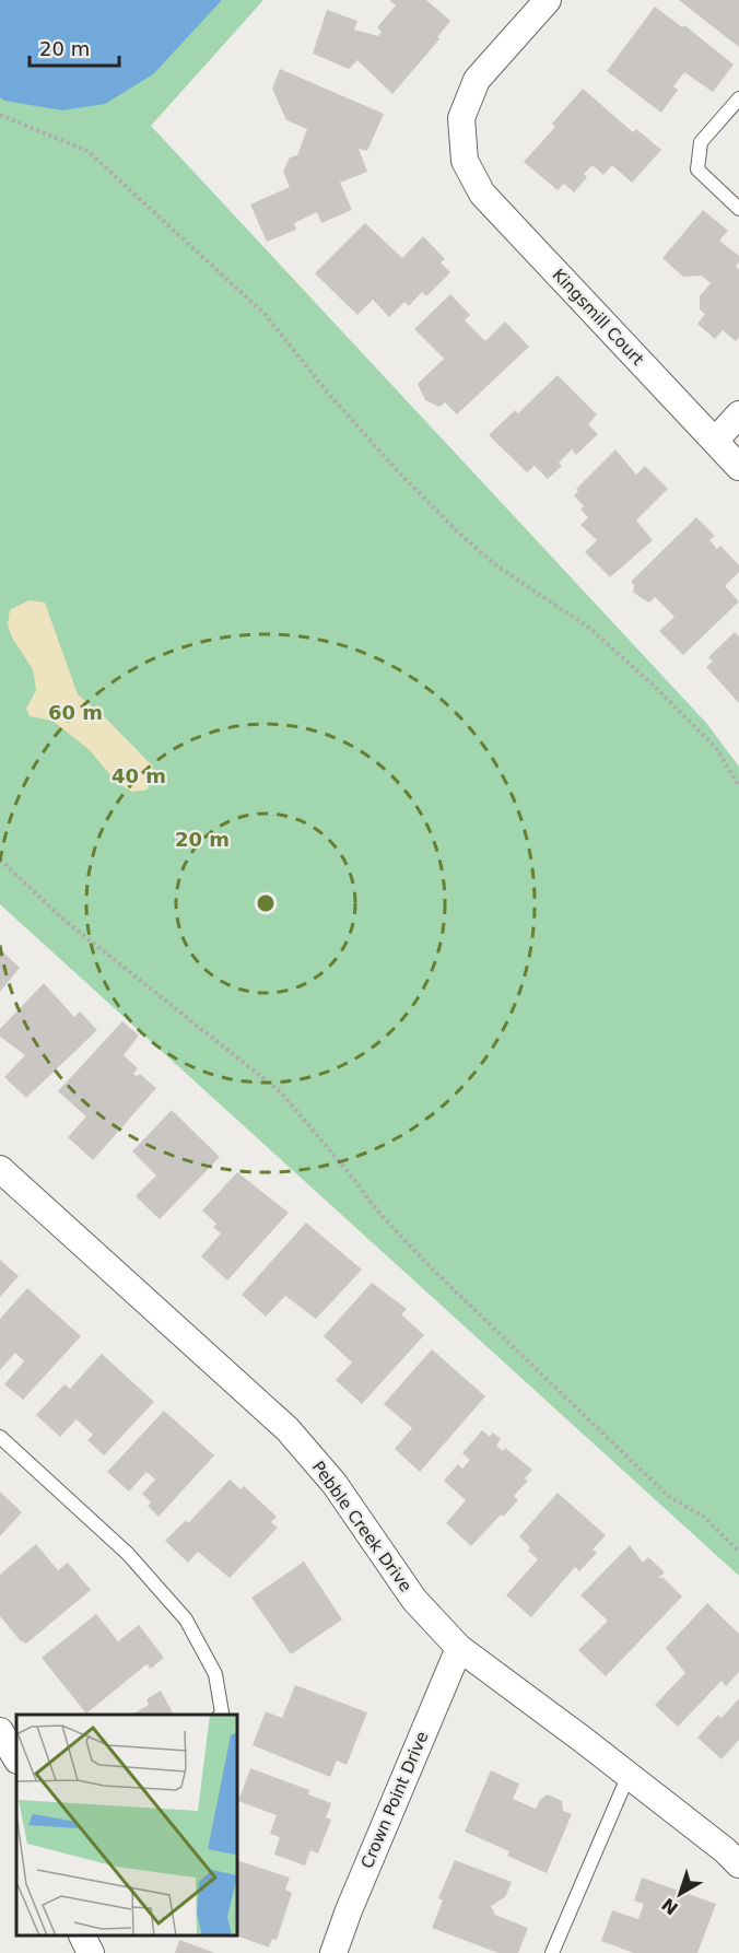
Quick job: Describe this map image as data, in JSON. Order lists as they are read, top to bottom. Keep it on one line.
{"streets":{"street":["Kingsmill Court","Pebble Creek Drive","Crown Point Drive"]},"crossings":[["Pebble Creek Drive","Crown Point Drive"]],"scale_bar":"20 m","north":"bottom left","rings":["60 m","40 m","20 m"]}
